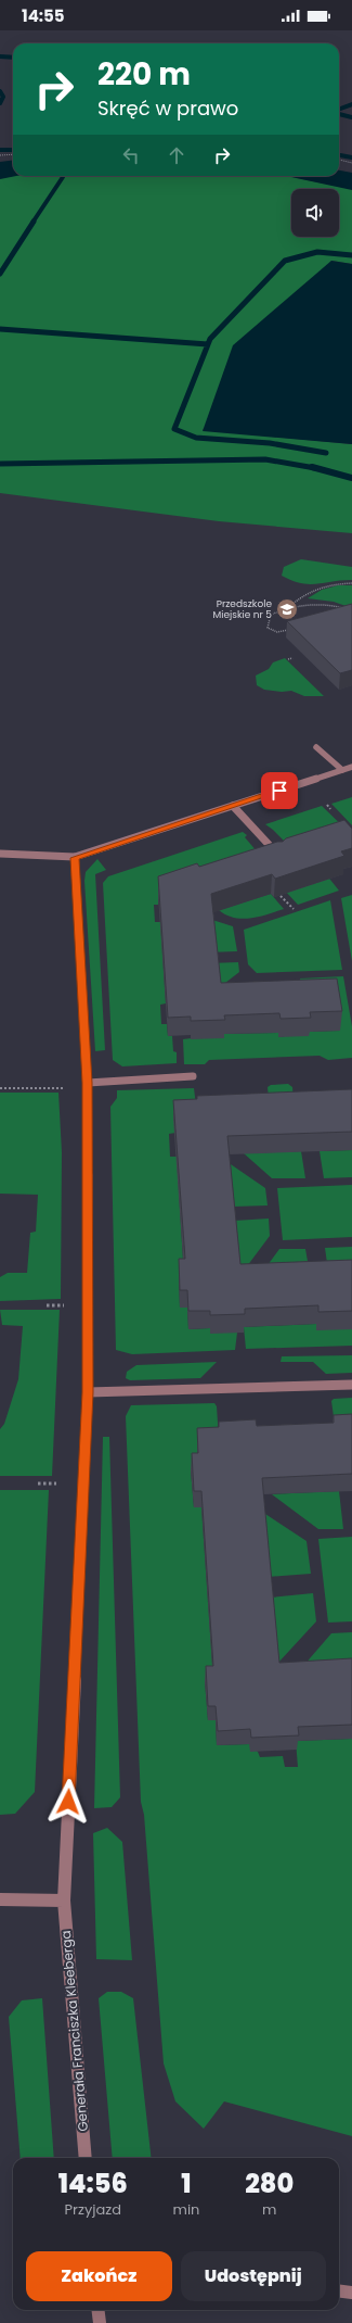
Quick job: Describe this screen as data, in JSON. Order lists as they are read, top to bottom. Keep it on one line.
{"streets":{"street":["Generała Franciszka Kleeberga"]},"places":{"school or university":["Przedszkole Miejskie nr 5"]},"page":{"status":"14:55","turn":["220 m","Skręć w prawo"],"eta":["14:56","Przyjazd","1","min","280","m"],"buttons":["Zakończ","Udostępnij"]}}
